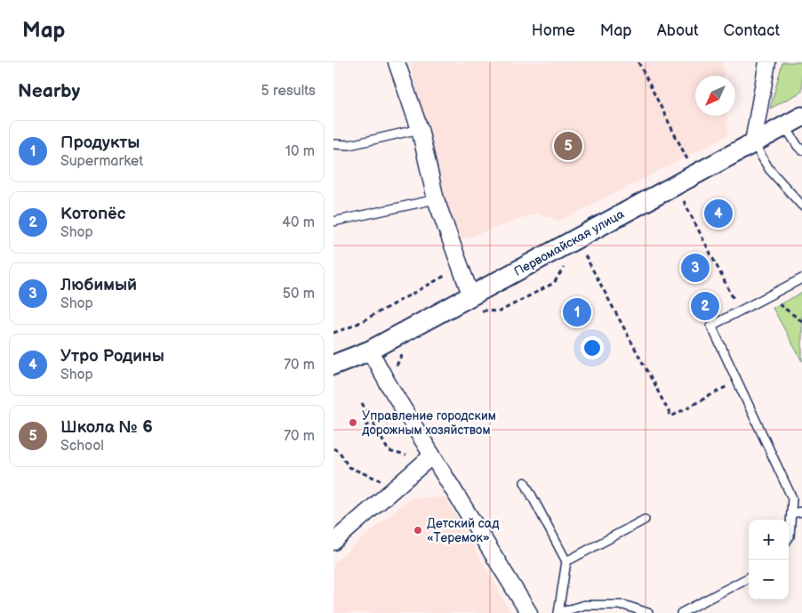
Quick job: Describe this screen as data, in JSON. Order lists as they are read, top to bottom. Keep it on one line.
{"streets":{"street":["Первомайская улица"]},"places":["Управление городским дорожным хозяйством","Детский сад «Теремок»"],"north":"bottom left","page":{"header":"Map","nav":["Home","Map","About","Contact"],"heading":["Nearby","5 results"],"list":[{"mark":"1","name":"Продукты","note":"Supermarket","value":"10 m"},{"mark":"2","name":"Котопёс","note":"Shop","value":"40 m"},{"mark":"3","name":"Любимый","note":"Shop","value":"50 m"},{"mark":"4","name":"Утро Родины","note":"Shop","value":"70 m"},{"mark":"5","name":"Школа № 6","note":"School","value":"70 m"}],"pins":["5","4","3","2","1"],"map_buttons":["+","−"]}}
